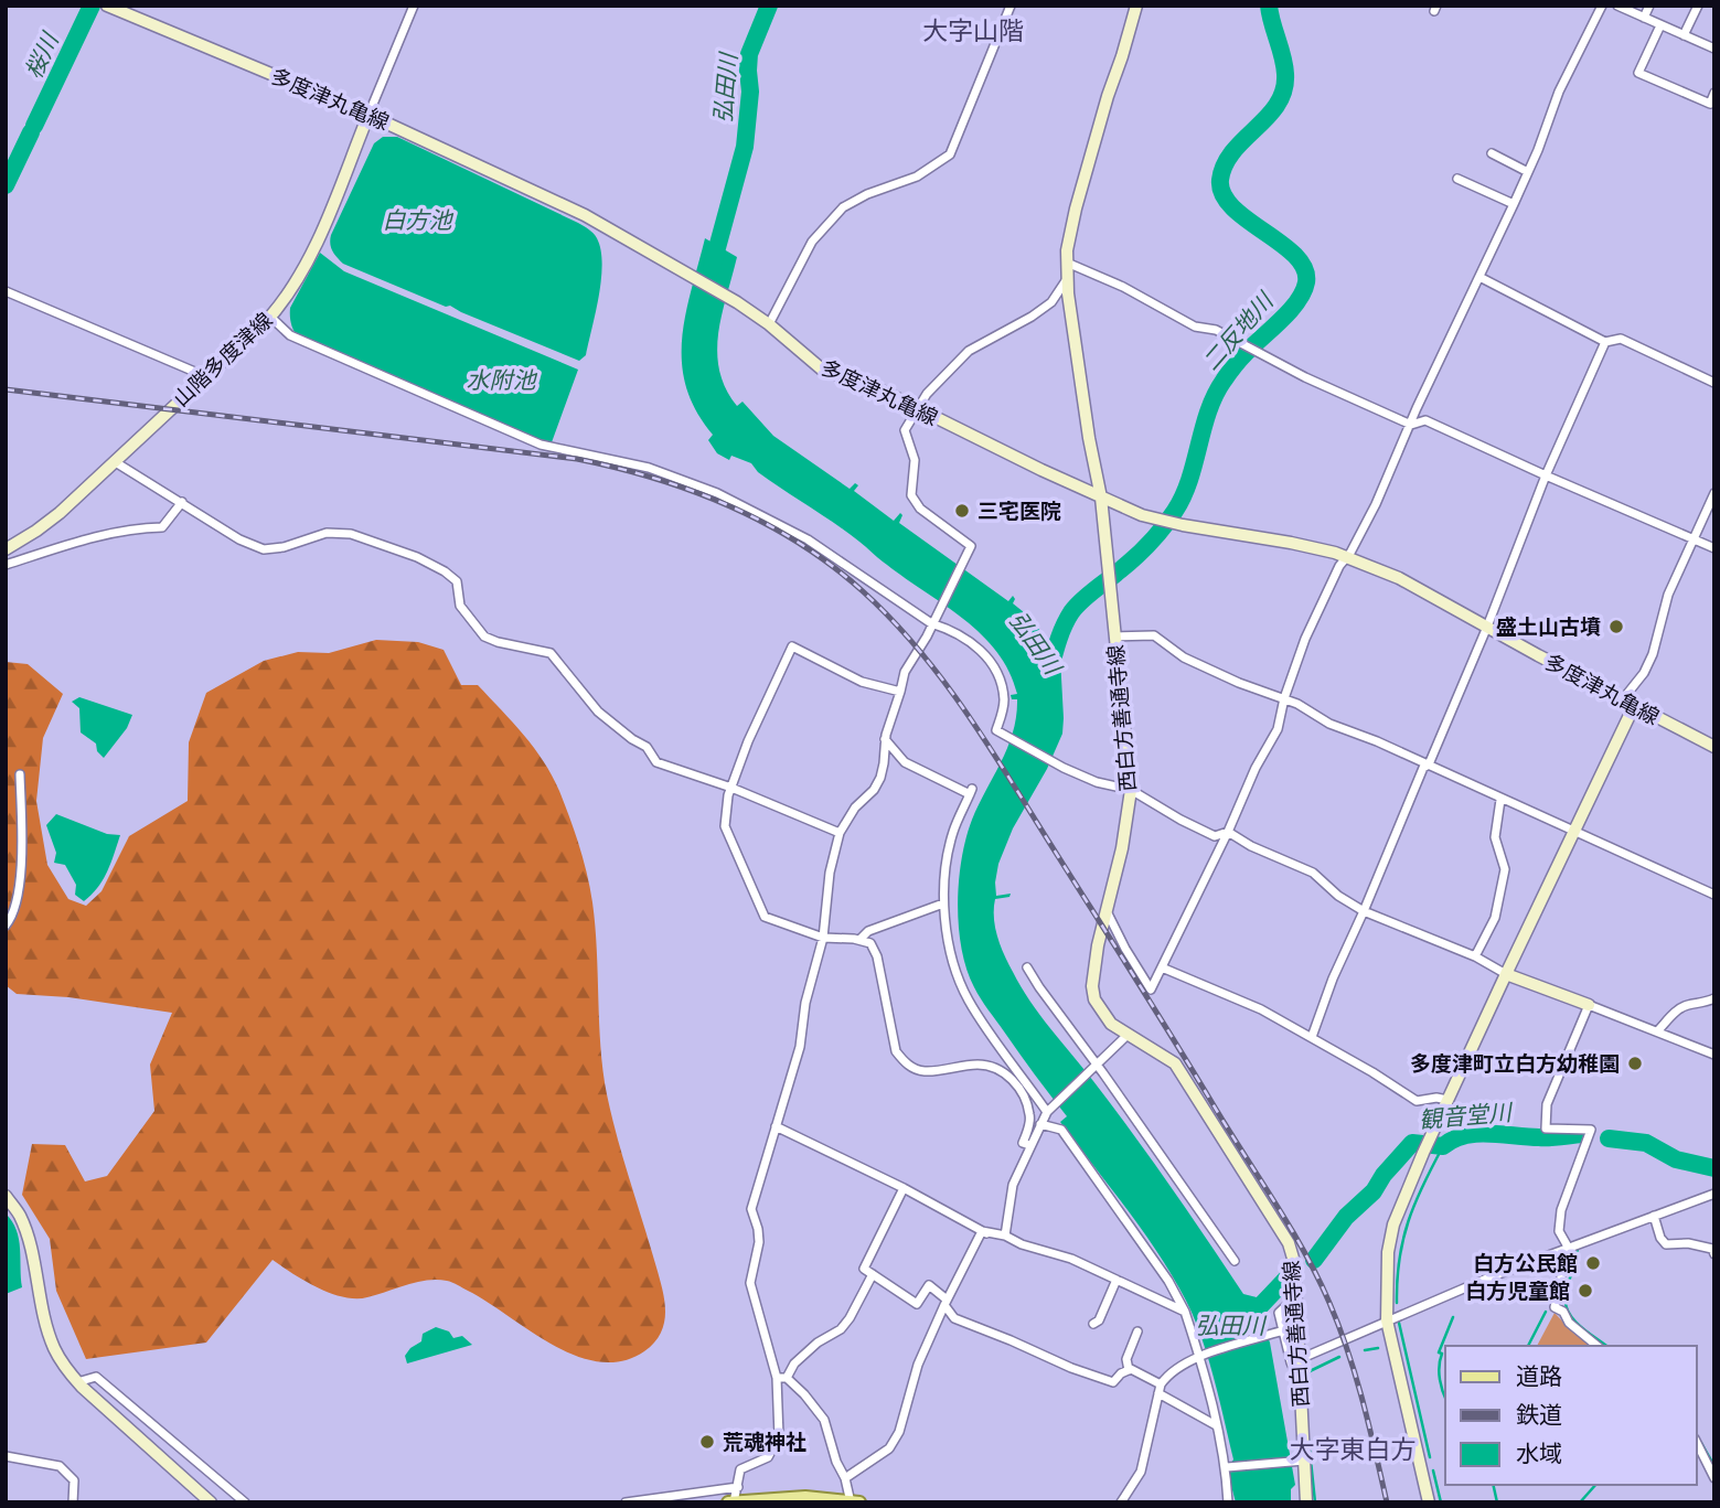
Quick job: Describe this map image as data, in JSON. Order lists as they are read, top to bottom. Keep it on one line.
{"streets":{"main road":["多度津丸亀線","山階多度津線","西白方善通寺線"]},"crossings":[["多度津丸亀線","山階多度津線"],["多度津丸亀線","西白方善通寺線"]],"districts":["大字山階","大字東白方"],"water":["桜川","弘田川","白方池","二反地川","水附池","観音堂川"],"places":["三宅医院","盛土山古墳","多度津町立白方幼稚園","白方公民館","白方児童館","荒魂神社"],"legend":["道路","鉄道","水域"]}
